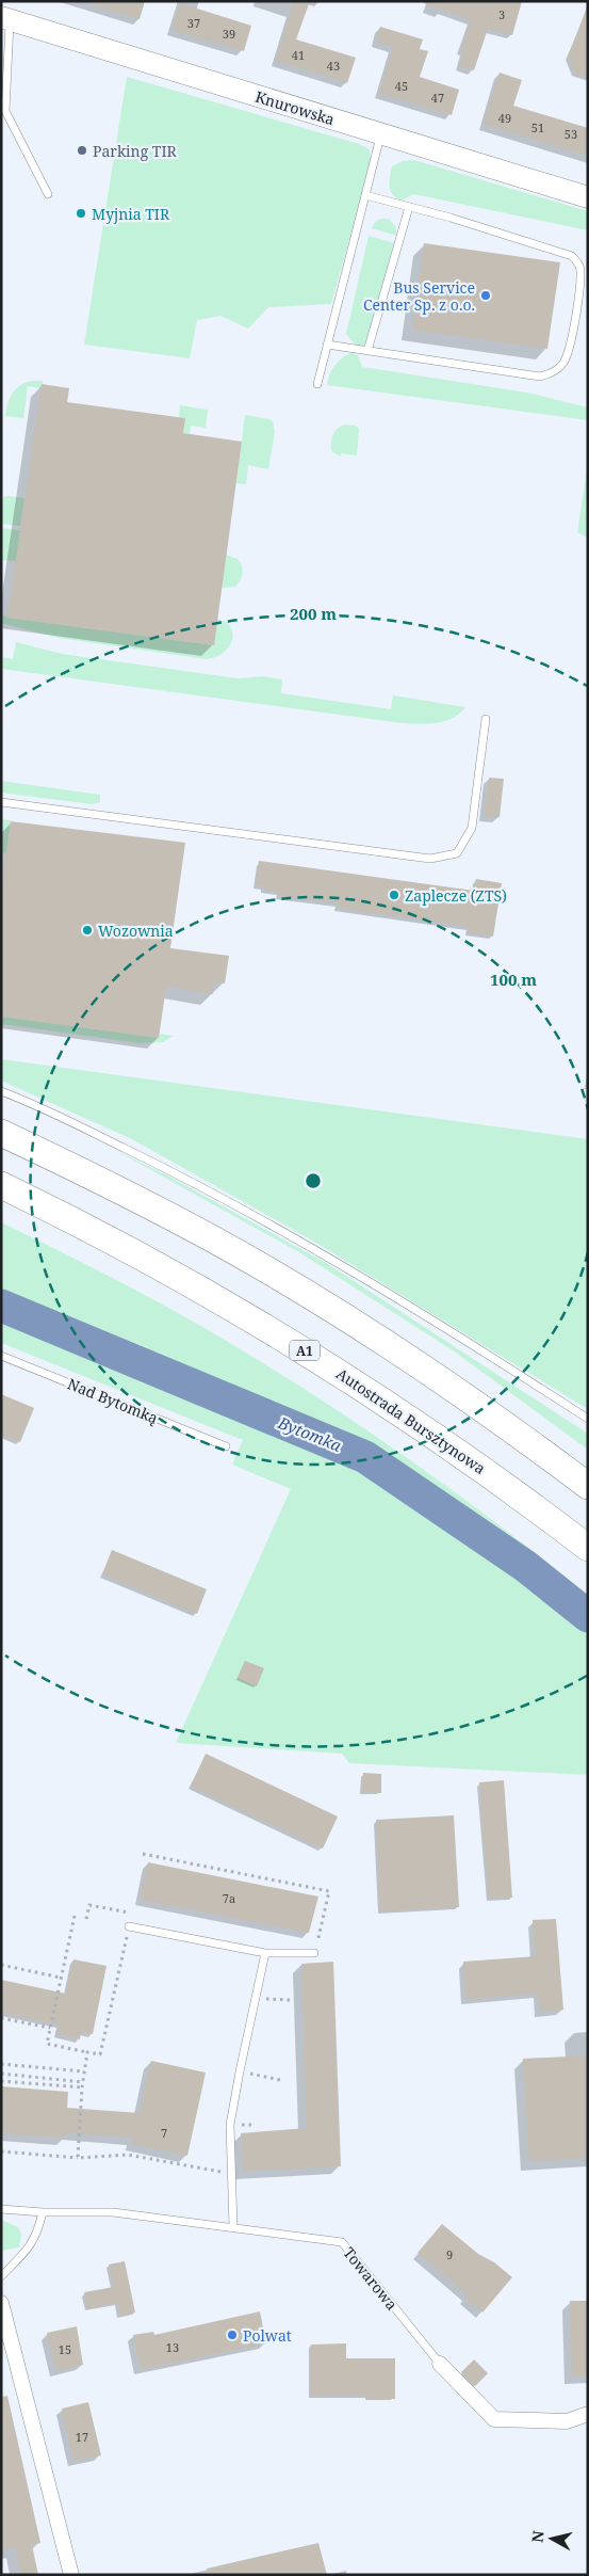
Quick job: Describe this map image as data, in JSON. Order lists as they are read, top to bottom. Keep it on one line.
{"streets":{"highway":["A1","Autostrada Bursztynowa"],"street":["Knurowska","Towarowa"],"lane":["Nad Bytomką"]},"water":["Bytomka"],"places":["Parking TIR","Myjnia TIR","Bus Service Center Sp. z o.o.","Zaplecze (ZTS)","Wozownia","Polwat"],"house_numbers":["3","37","39","41","43","45","47","49","51","53","7a","7","9","13","15","17"],"north":"left","rings":["200 m","100 m"]}
